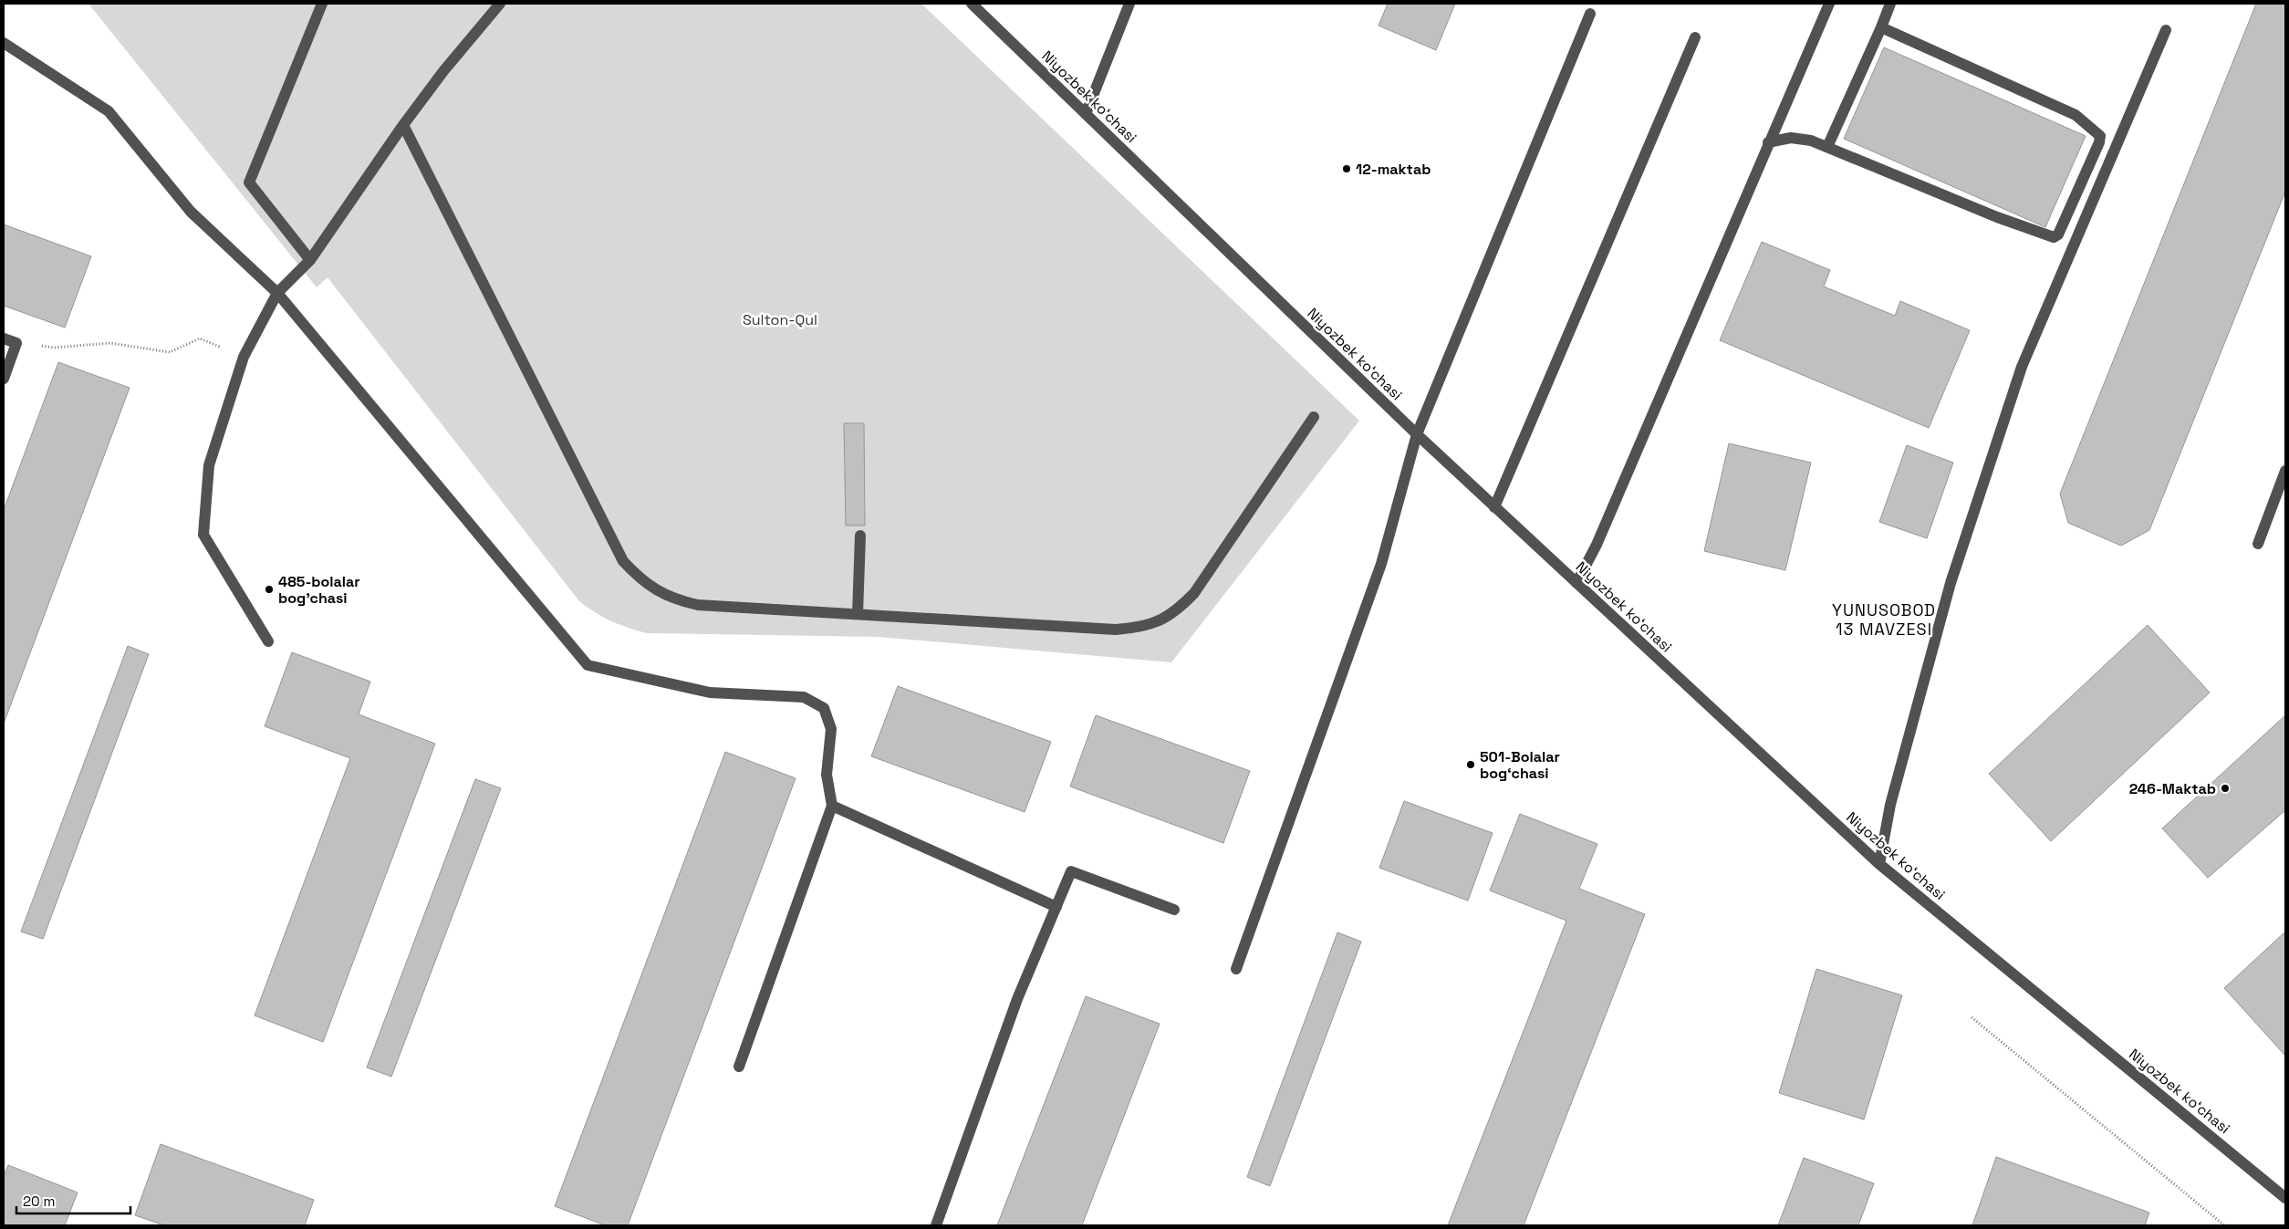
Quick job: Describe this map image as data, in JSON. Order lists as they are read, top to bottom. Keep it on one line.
{"streets":{"street":["Niyozbek koʻchasi"]},"districts":["YUNUSOBOD 13 MAVZESI"],"parks":["Sulton-Qul"],"places":["12-maktab","485-bolalar bog'chasi","501-Bolalar bogʻchasi","246-Maktab"],"scale_bar":"20 m"}
